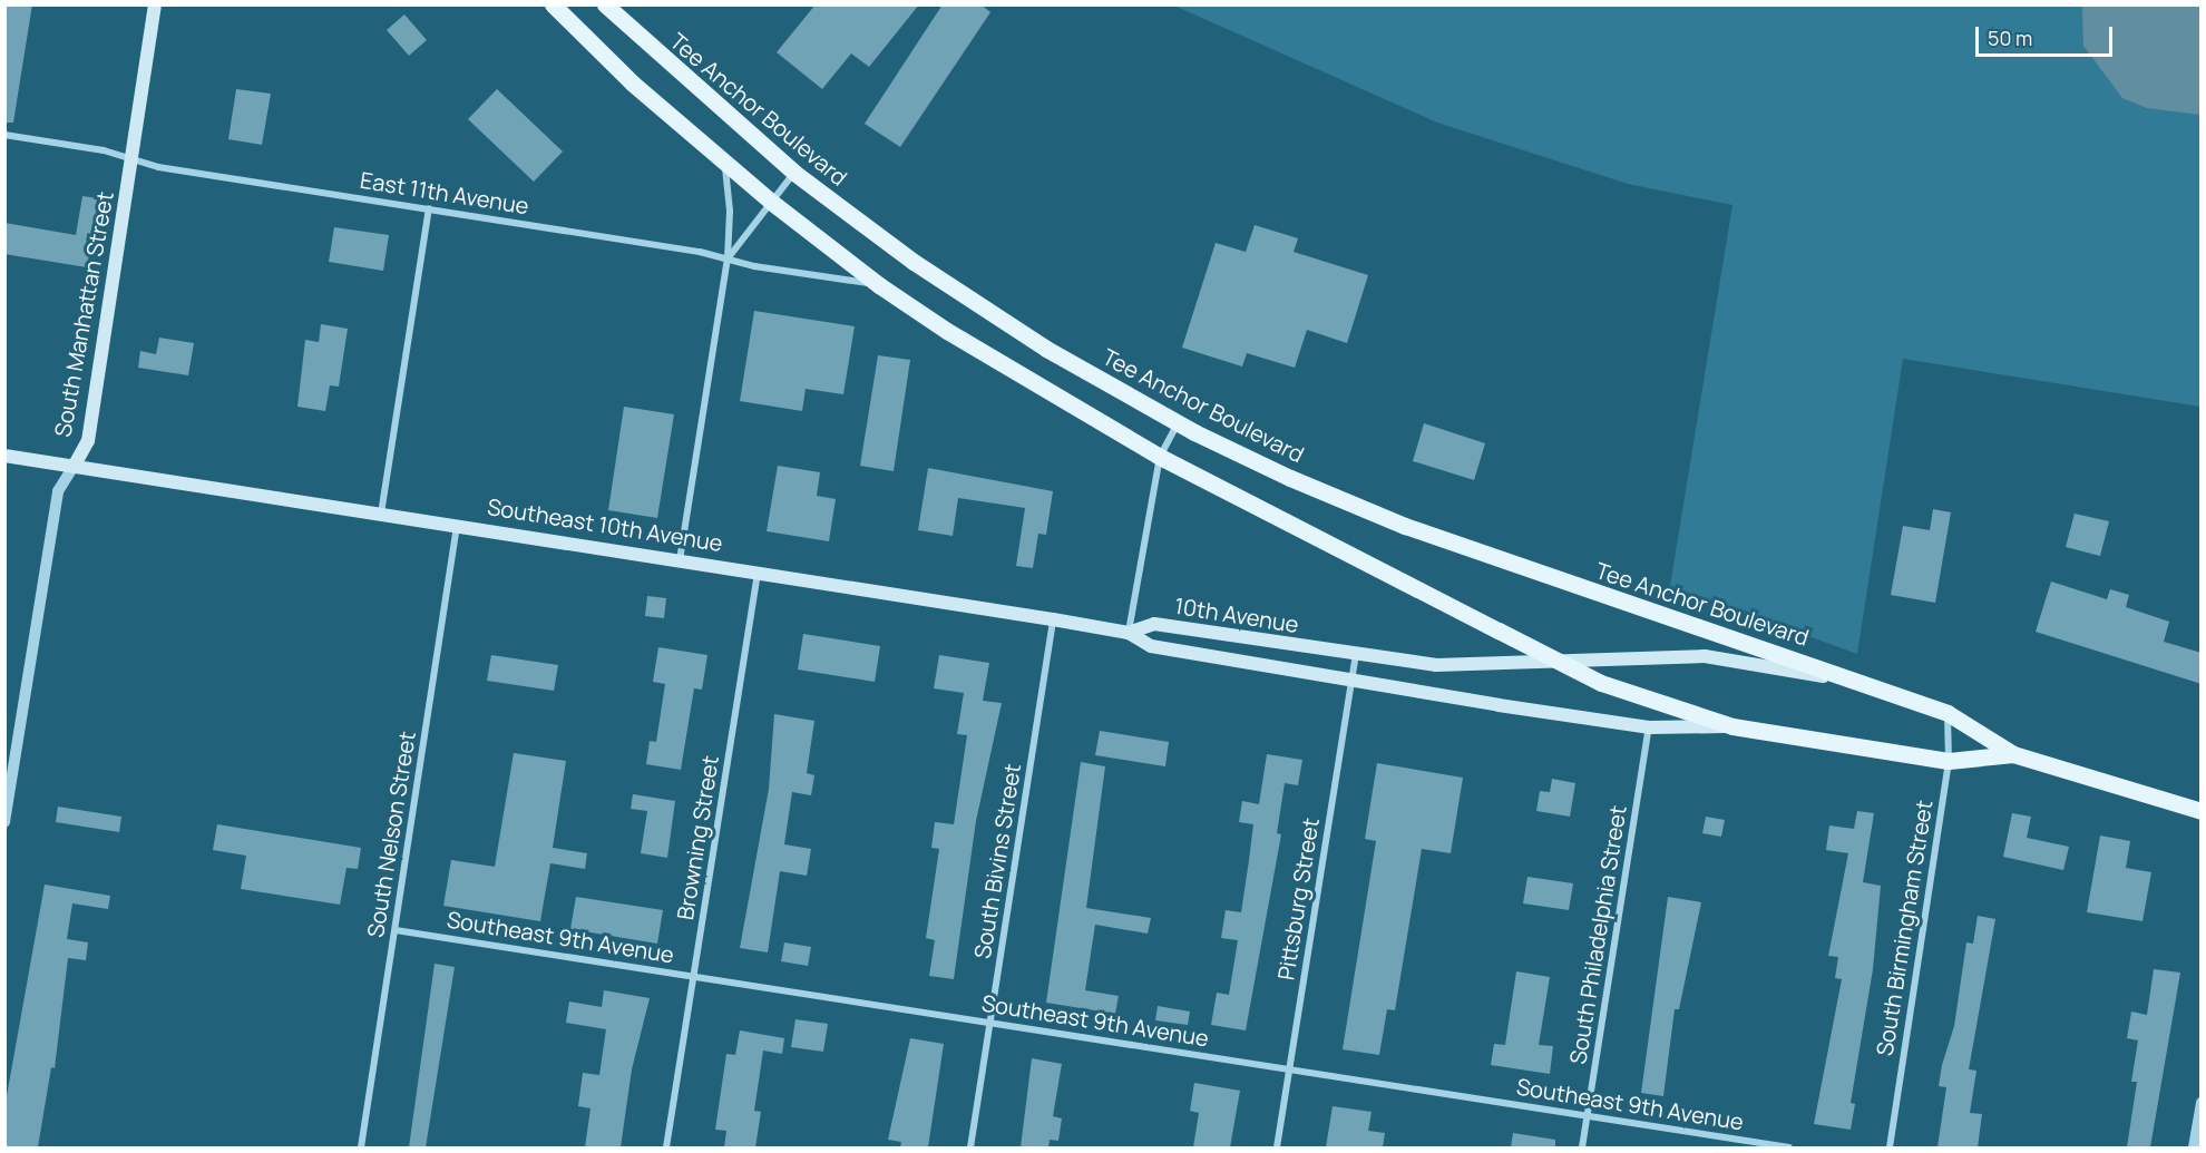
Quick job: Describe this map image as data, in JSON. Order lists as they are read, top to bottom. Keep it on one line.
{"streets":{"main road":["Tee Anchor Boulevard","South Manhattan Street","Southeast 10th Avenue","10th Avenue"],"street":["East 11th Avenue","South Nelson Street","Browning Street","South Bivins Street","Pittsburg Street","South Birmingham Street","South Philadelphia Street","Southeast 9th Avenue"]},"crossings":[["Tee Anchor Boulevard","10th Avenue"],["East 11th Avenue","South Manhattan Street"],["South Manhattan Street","Southeast 10th Avenue"],["Southeast 10th Avenue","10th Avenue"],["Southeast 10th Avenue","South Nelson Street"],["Southeast 10th Avenue","Browning Street"],["Southeast 10th Avenue","South Bivins Street"],["10th Avenue","Pittsburg Street"],["10th Avenue","South Philadelphia Street"],["South Nelson Street","Southeast 9th Avenue"],["Browning Street","Southeast 9th Avenue"],["South Bivins Street","Southeast 9th Avenue"],["Pittsburg Street","Southeast 9th Avenue"],["South Philadelphia Street","Southeast 9th Avenue"]],"scale_bar":"50 m"}
